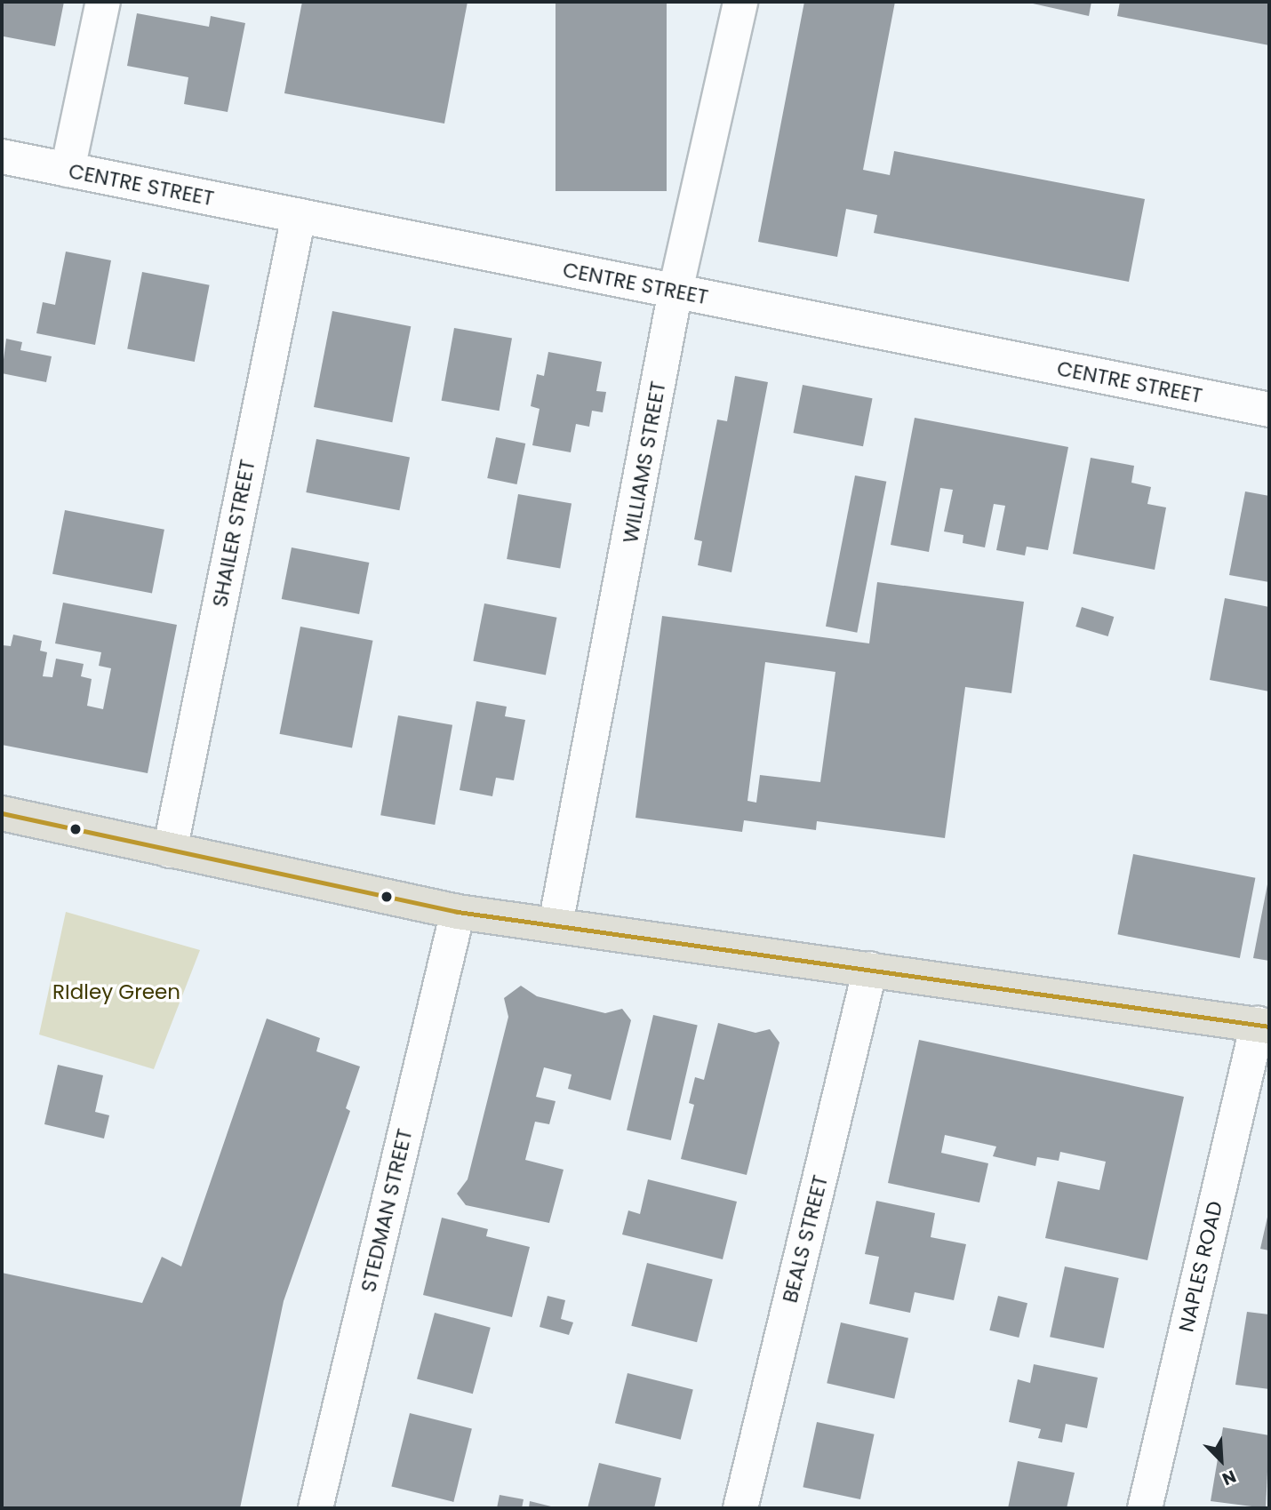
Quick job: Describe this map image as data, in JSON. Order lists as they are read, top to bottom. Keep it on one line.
{"streets":{"street":["CENTRE STREET","WILLIAMS STREET","SHAILER STREET","STEDMAN STREET","BEALS STREET","NAPLES ROAD"]},"crossings":[["CENTRE STREET","WILLIAMS STREET"],["CENTRE STREET","SHAILER STREET"]],"parks":["RIdley Green"],"north":"bottom right"}
